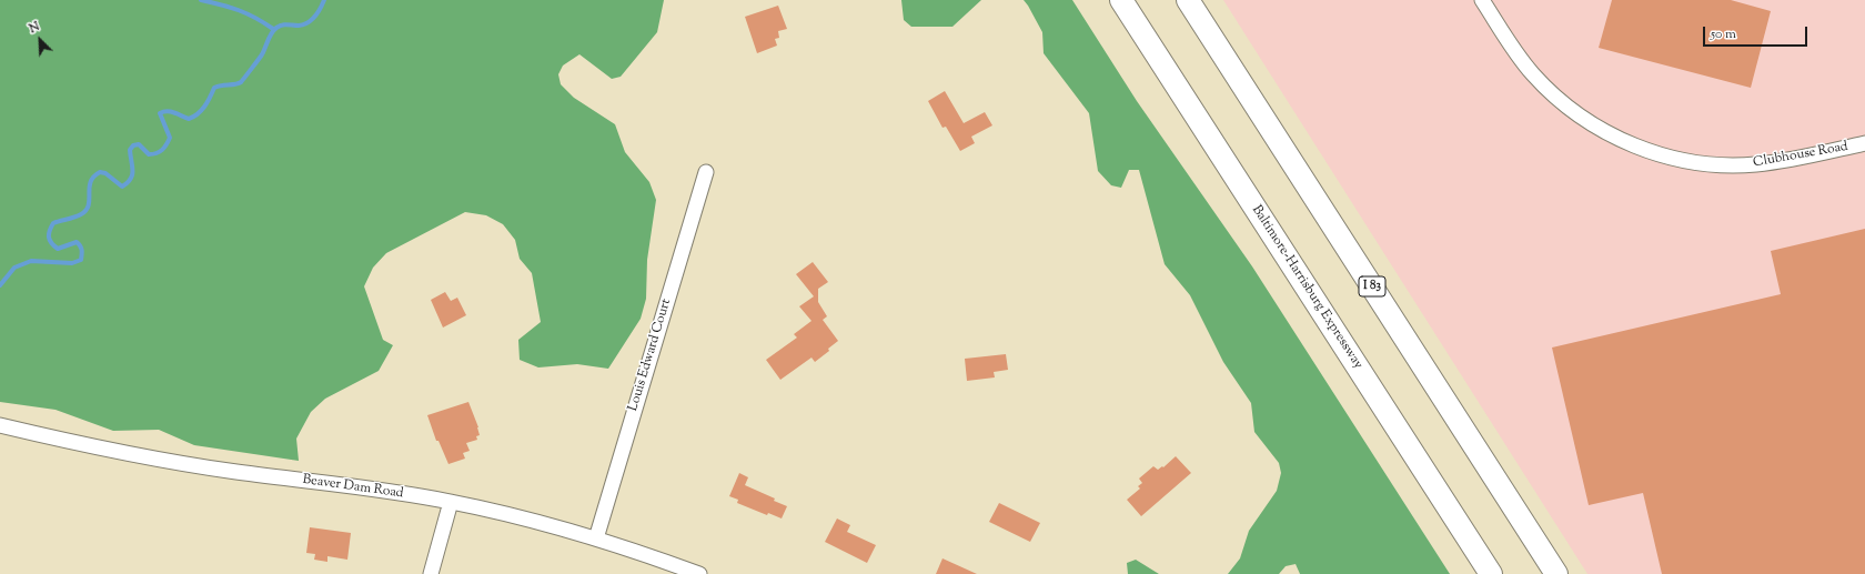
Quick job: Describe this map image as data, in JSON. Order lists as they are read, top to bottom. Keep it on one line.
{"streets":{"highway":["I 83","Baltimore-Harrisburg Expressway"],"street":["Clubhouse Road","Louis Edward Court","Beaver Dam Road"]},"crossings":[["Louis Edward Court","Beaver Dam Road"]],"scale_bar":"50 m","north":"top left"}
